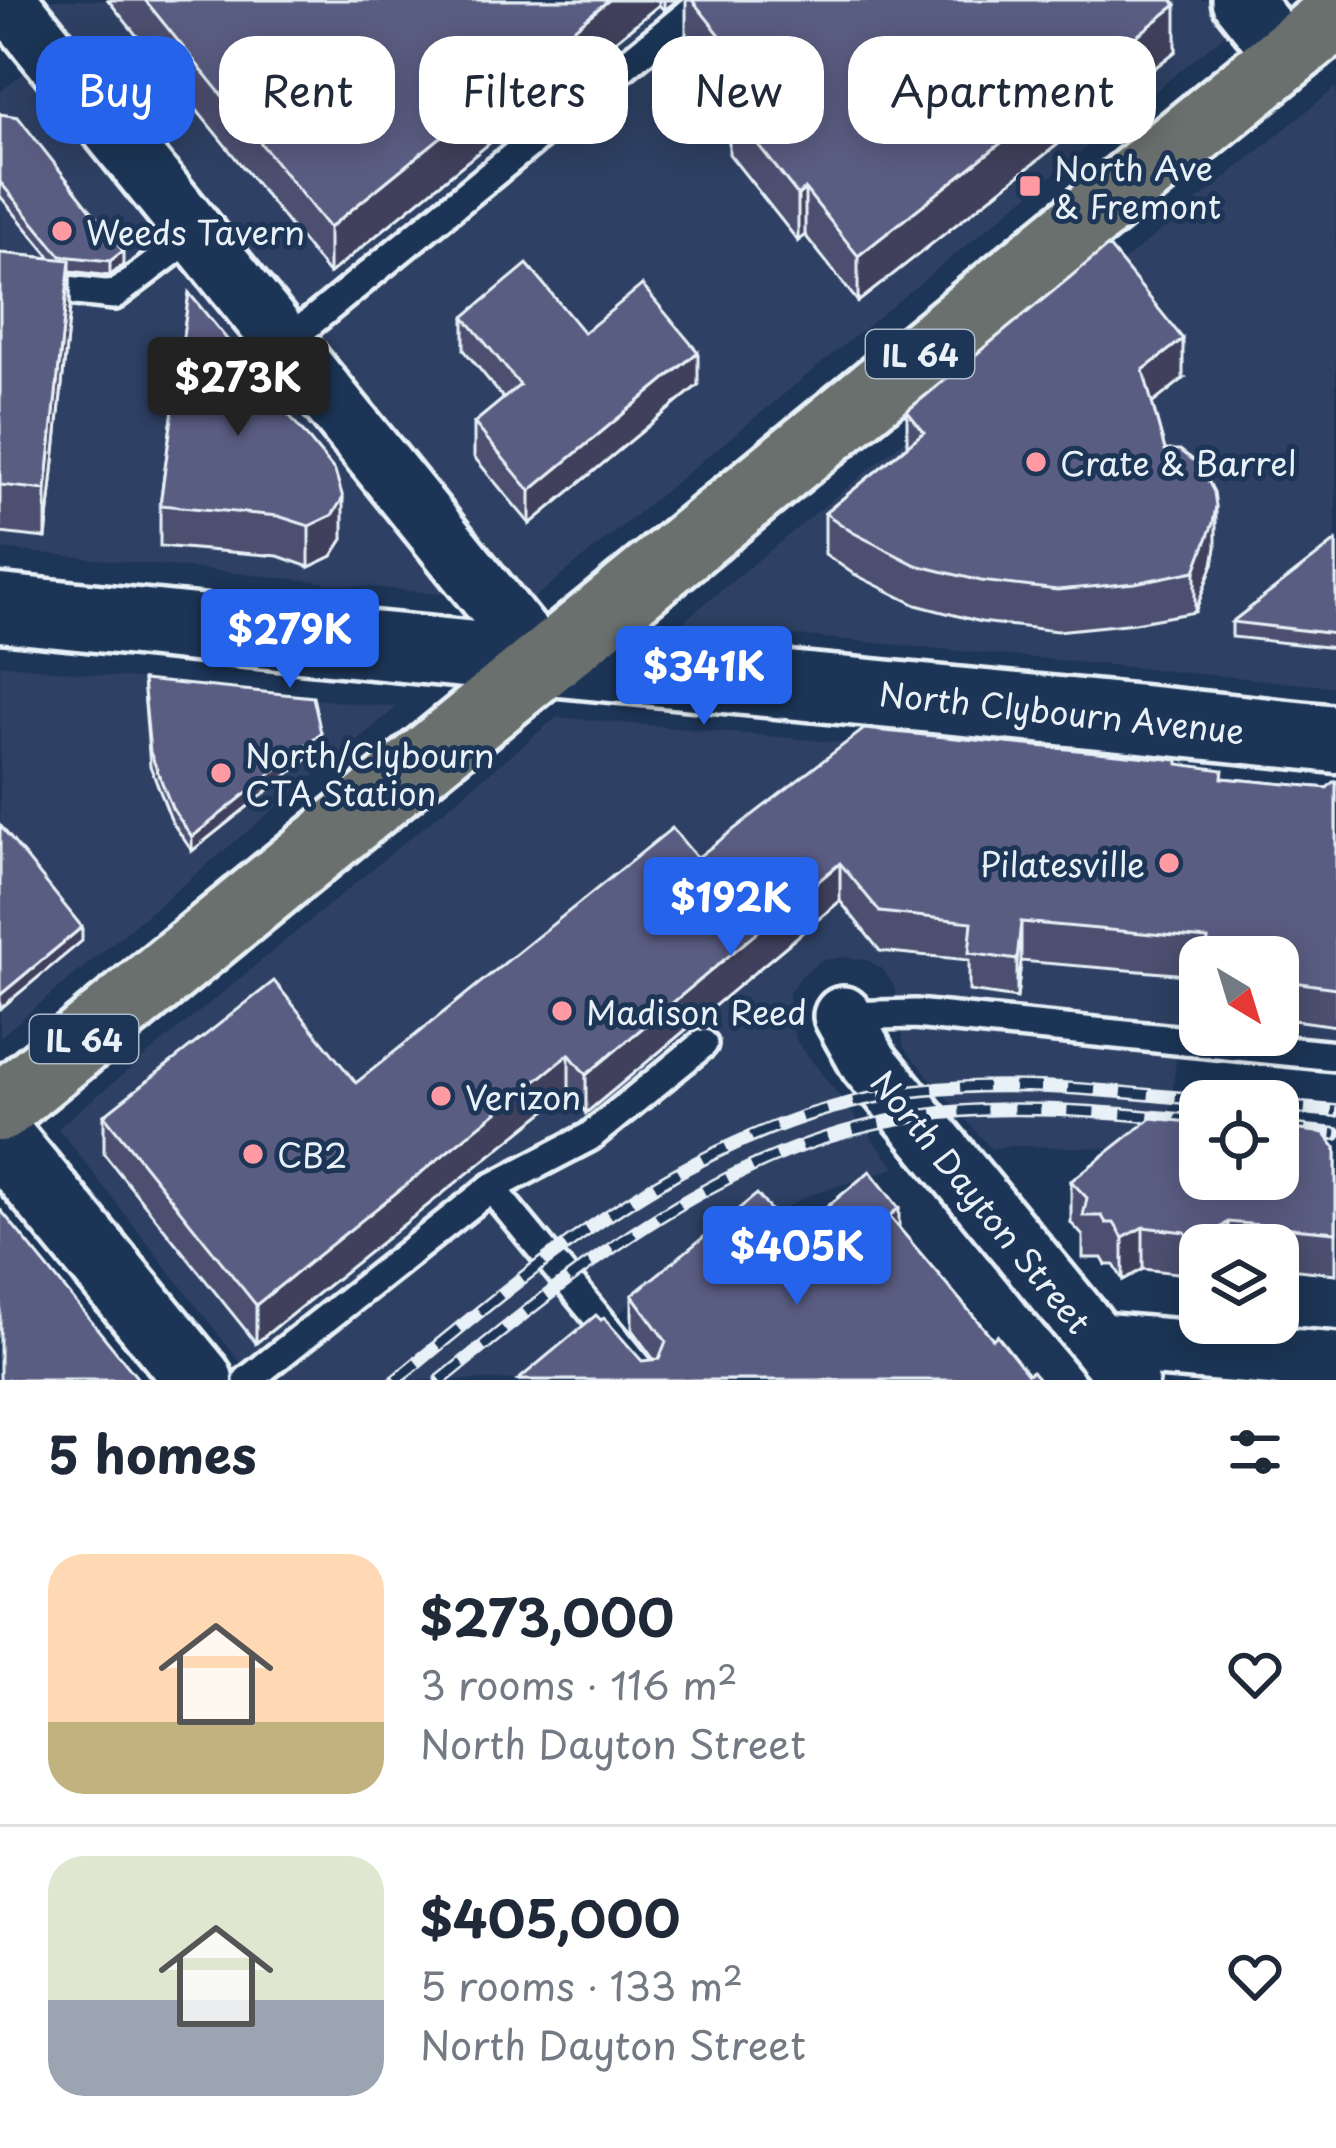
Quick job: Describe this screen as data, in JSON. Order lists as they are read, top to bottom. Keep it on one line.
{"streets":{"main road":["IL 64","North Clybourn Avenue"],"street":["North Dayton Street"]},"crossings":[["IL 64","North Clybourn Avenue"]],"places":{"transit":["North Ave & Fremont"],"other":["Weeds Tavern","Crate & Barrel","North/Clybourn CTA Station","Pilatesville","Madison Reed","Verizon","CB2"]},"north":"bottom right","page":{"chip":["Buy","Rent","Filters","New","Apartment"],"price":["$273K","$279K","$341K","$192K","$405K"],"heading":"5 homes","list":[{"name":"$273,000","note":"3 rooms · 116 m² · North Dayton Street"},{"name":"$405,000","note":"5 rooms · 133 m² · North Dayton Street"}]}}
